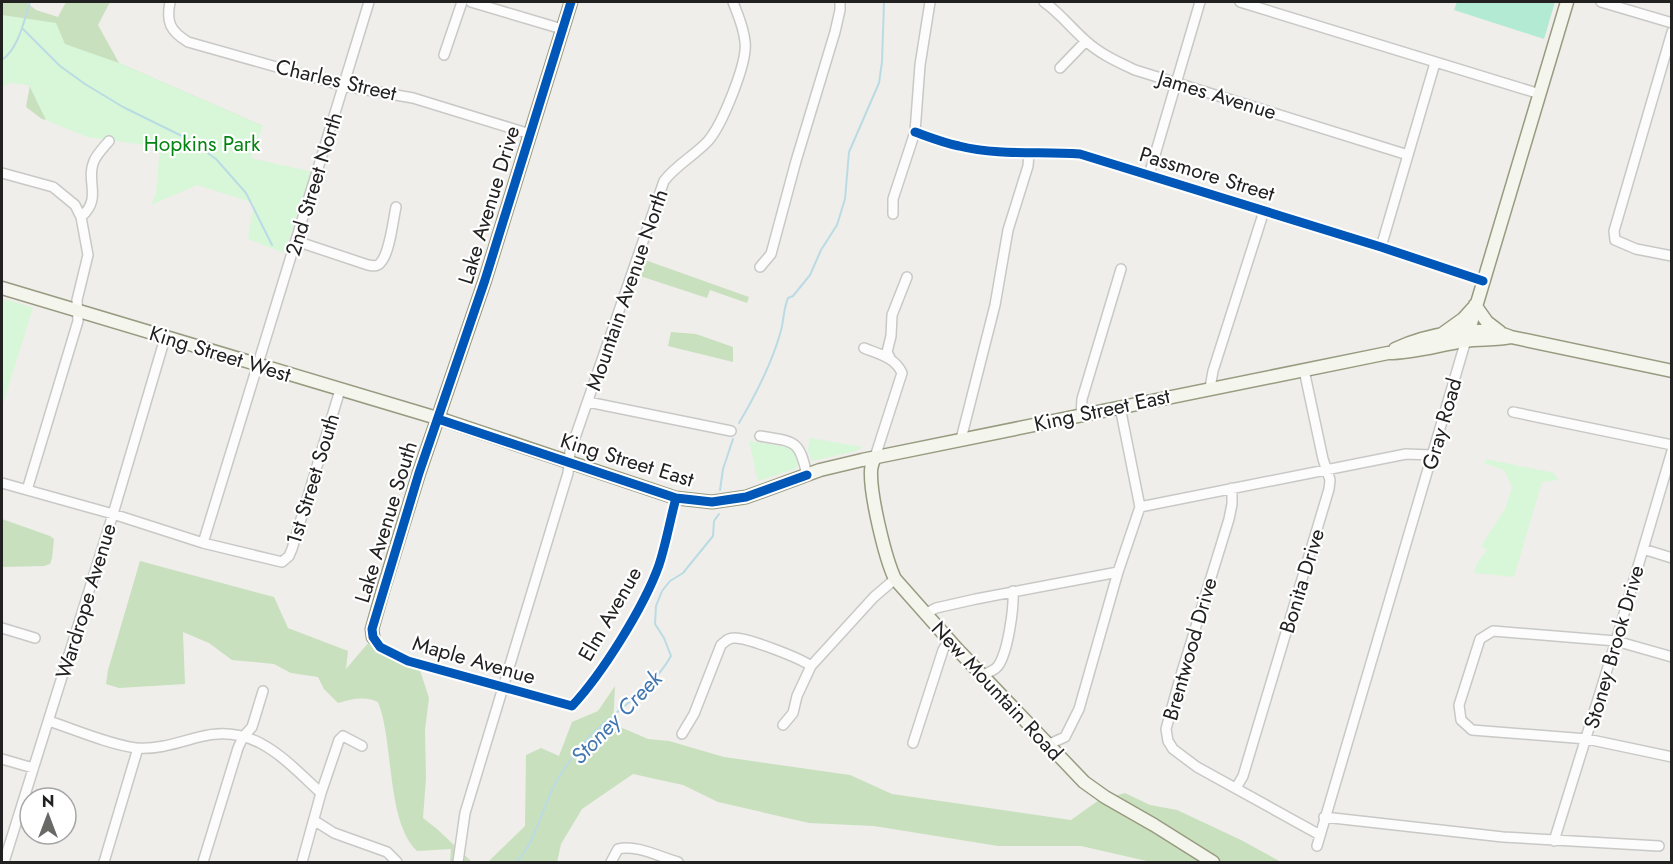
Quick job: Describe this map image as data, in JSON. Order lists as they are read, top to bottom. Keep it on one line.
{"streets":{"main road":["Lake Avenue Drive","King Street West","King Street East","Gray Road","Lake Avenue South","New Mountain Road"],"street":["Charles Street","James Avenue","Passmore Street","2nd Street North","Mountain Avenue North","1st Street South","Bonita Drive","Wardrope Avenue","Elm Avenue","Stoney Brook Drive","Brentwood Drive","Maple Avenue"]},"crossings":[["Charles Street","2nd Street North"],["Charles Street","Lake Avenue Drive"],["Passmore Street","Gray Road"],["2nd Street North","King Street West"],["2nd Street North","1st Street South"],["Lake Avenue Drive","King Street West"],["Lake Avenue Drive","King Street East"],["Lake Avenue Drive","Lake Avenue South"],["Mountain Avenue North","King Street East"],["Mountain Avenue North","Maple Avenue"],["King Street West","King Street East"],["King Street West","1st Street South"],["King Street West","Lake Avenue South"],["King Street West","Wardrope Avenue"],["King Street East","Gray Road"],["King Street East","Lake Avenue South"],["King Street East","Bonita Drive"],["King Street East","Elm Avenue"],["King Street East","New Mountain Road"],["Gray Road","Brentwood Drive"],["1st Street South","Wardrope Avenue"],["Lake Avenue South","Maple Avenue"],["Bonita Drive","Brentwood Drive"],["Elm Avenue","Maple Avenue"]],"water":["Stoney Creek"],"parks":["Hopkins Park"],"north":"top"}
